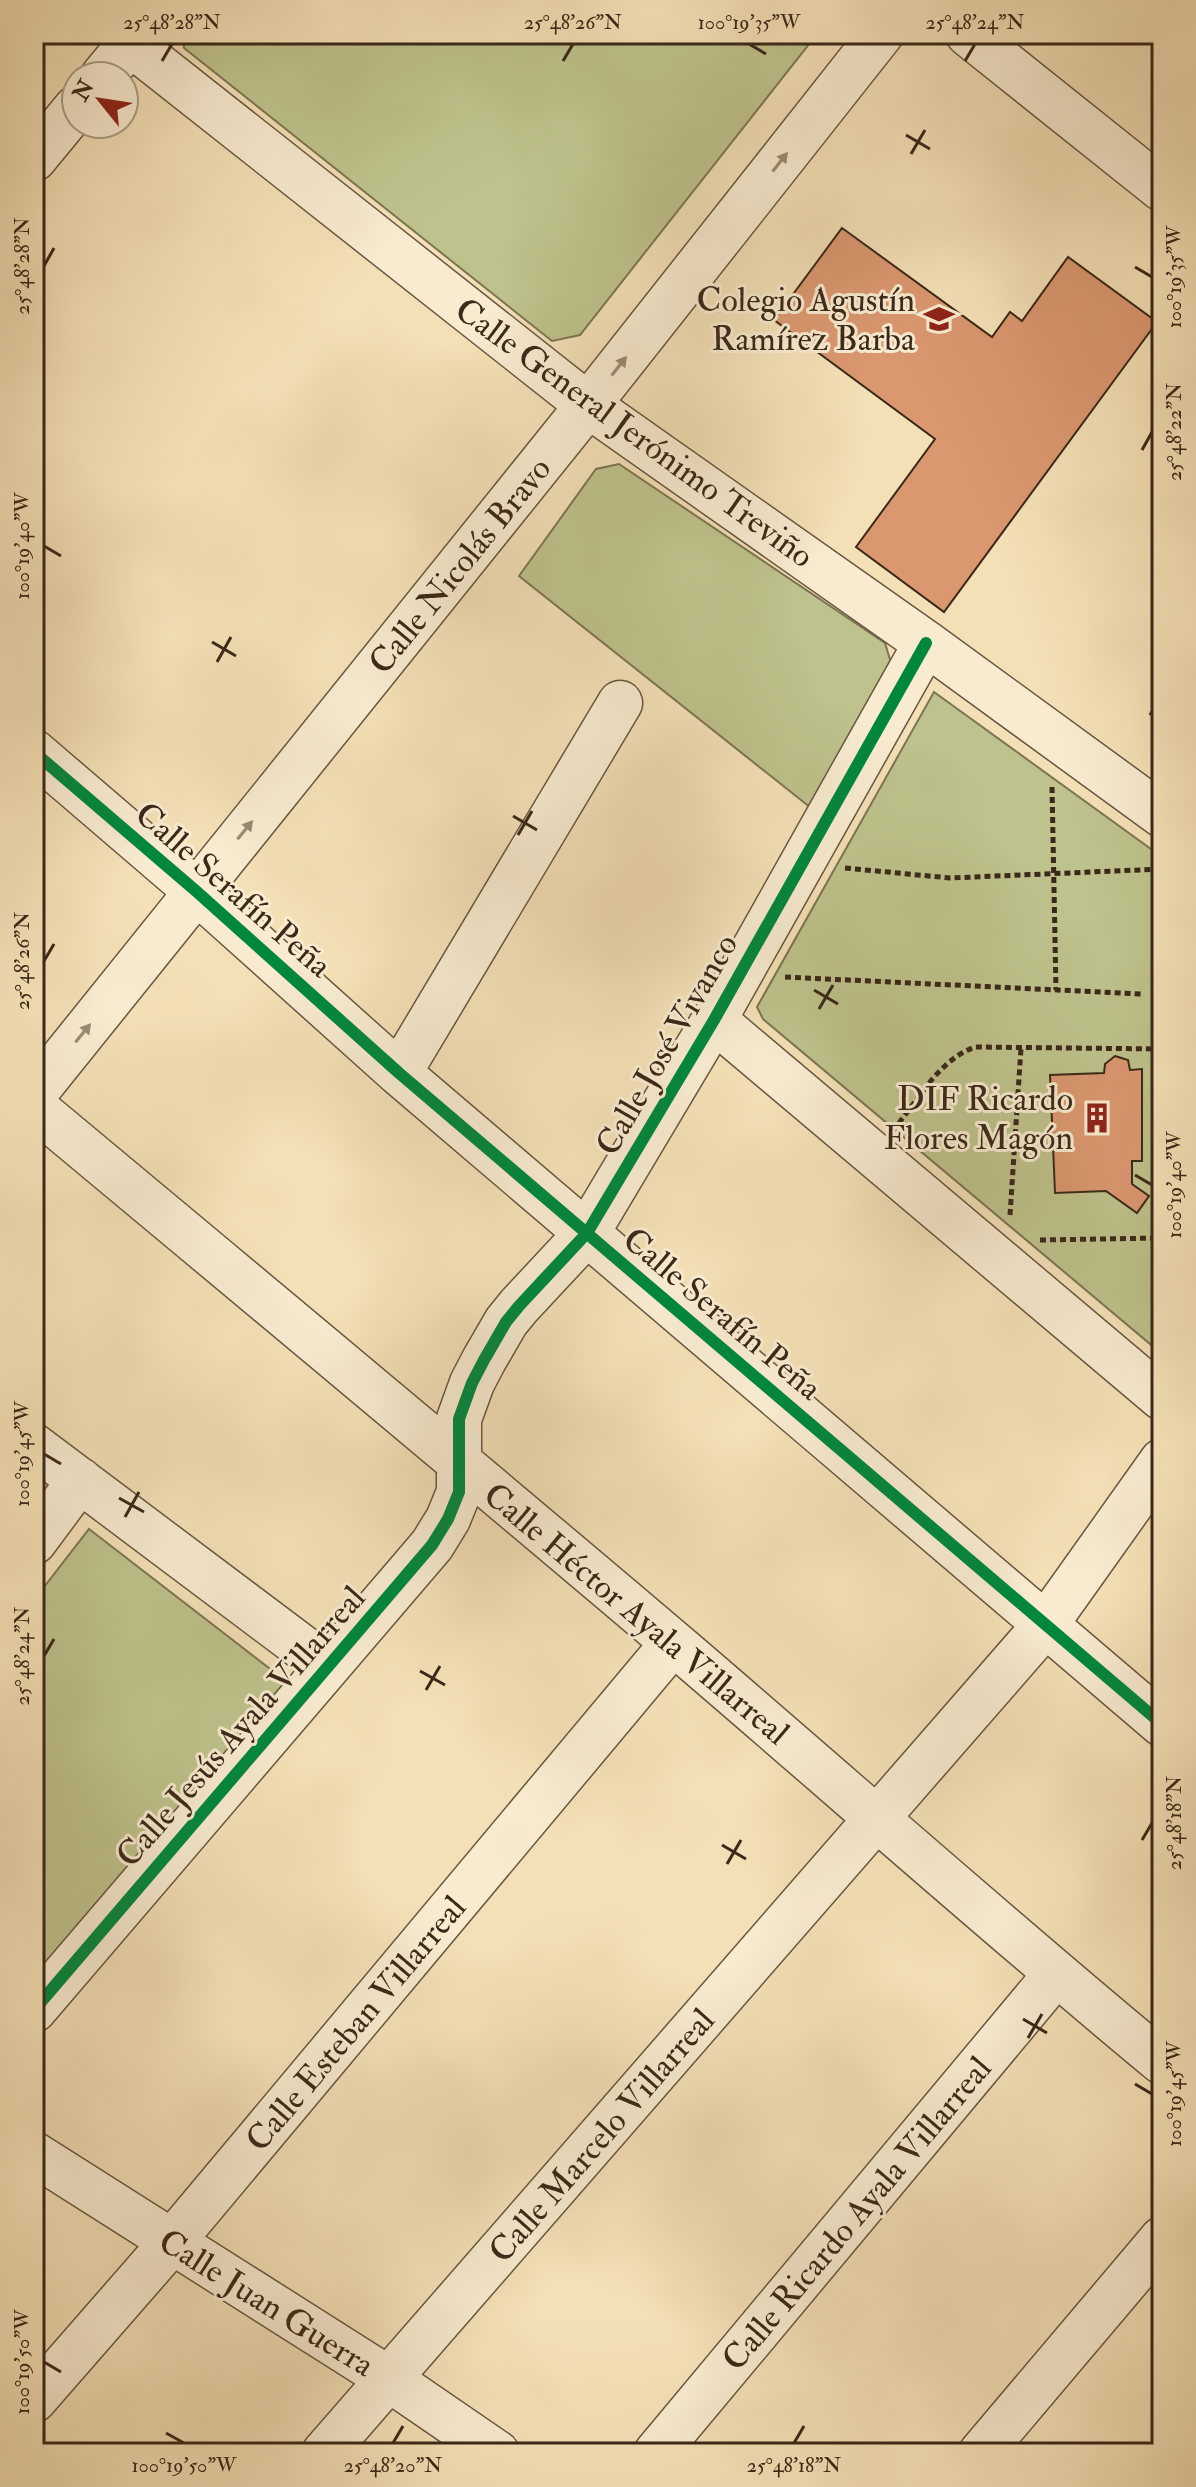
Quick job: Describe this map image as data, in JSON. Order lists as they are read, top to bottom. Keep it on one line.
{"streets":{"street":["Calle General Jerónimo Treviño","Calle Nicolás Bravo","Calle Serafín Peña","Calle José Vivanco","Calle Héctor Ayala Villarreal","Calle Jesús Ayala Villarreal","Calle Esteban Villarreal","Calle Marcelo Villarreal","Calle Ricardo Ayala Villarreal","Calle Juan Guerra"]},"crossings":[["Calle General Jerónimo Treviño","Calle Nicolás Bravo"],["Calle General Jerónimo Treviño","Calle José Vivanco"],["Calle Nicolás Bravo","Calle Serafín Peña"],["Calle Serafín Peña","Calle José Vivanco"],["Calle Serafín Peña","Calle Marcelo Villarreal"],["Calle José Vivanco","Calle Héctor Ayala Villarreal"],["Calle José Vivanco","Calle Jesús Ayala Villarreal"],["Calle Héctor Ayala Villarreal","Calle Jesús Ayala Villarreal"],["Calle Héctor Ayala Villarreal","Calle Esteban Villarreal"],["Calle Héctor Ayala Villarreal","Calle Marcelo Villarreal"],["Calle Héctor Ayala Villarreal","Calle Ricardo Ayala Villarreal"],["Calle Esteban Villarreal","Calle Juan Guerra"],["Calle Marcelo Villarreal","Calle Juan Guerra"]],"places":{"school or university":["Colegio Agustín Ramírez Barba"],"building":["DIF Ricardo Flores Magón"]},"north":"top left","coordinates":["25°48'28\"N","25°48'26\"N","100°19'35\"W","25°48'24\"N","25°48'22\"N","100°19'40\"W","100°19'45\"W","25°48'18\"N","100°19'50\"W","25°48'20\"N"]}
